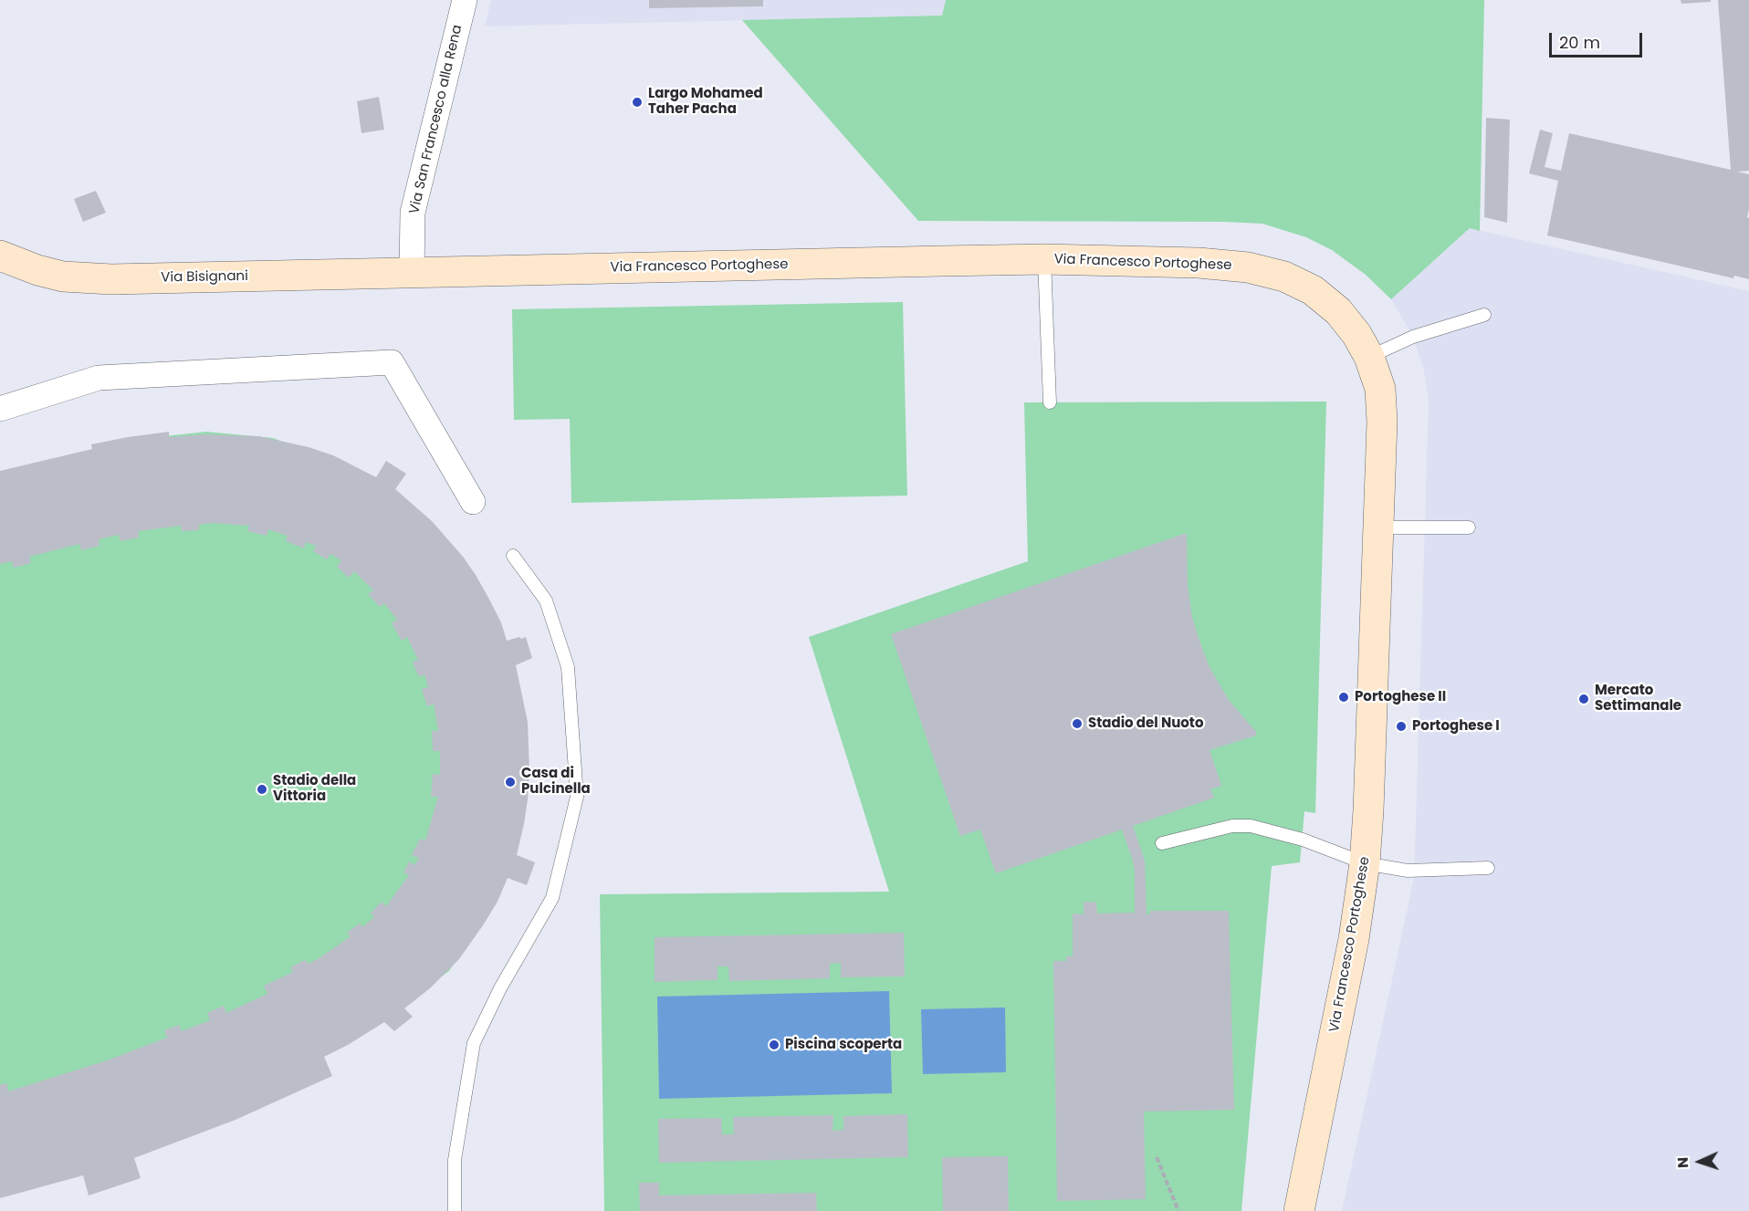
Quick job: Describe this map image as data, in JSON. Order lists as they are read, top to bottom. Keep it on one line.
{"streets":{"street":["Via San Francesco alla Rena","Via Francesco Portoghese","Via Bisignani"]},"crossings":[["Via San Francesco alla Rena","Via Francesco Portoghese"],["Via San Francesco alla Rena","Via Bisignani"],["Via Francesco Portoghese","Via Bisignani"]],"places":["Largo Mohamed Taher Pacha","Portoghese II","Mercato Settimanale","Stadio del Nuoto","Portoghese I","Casa di Pulcinella","Stadio della Vittoria","Piscina scoperta"],"scale_bar":"20 m","north":"left"}
